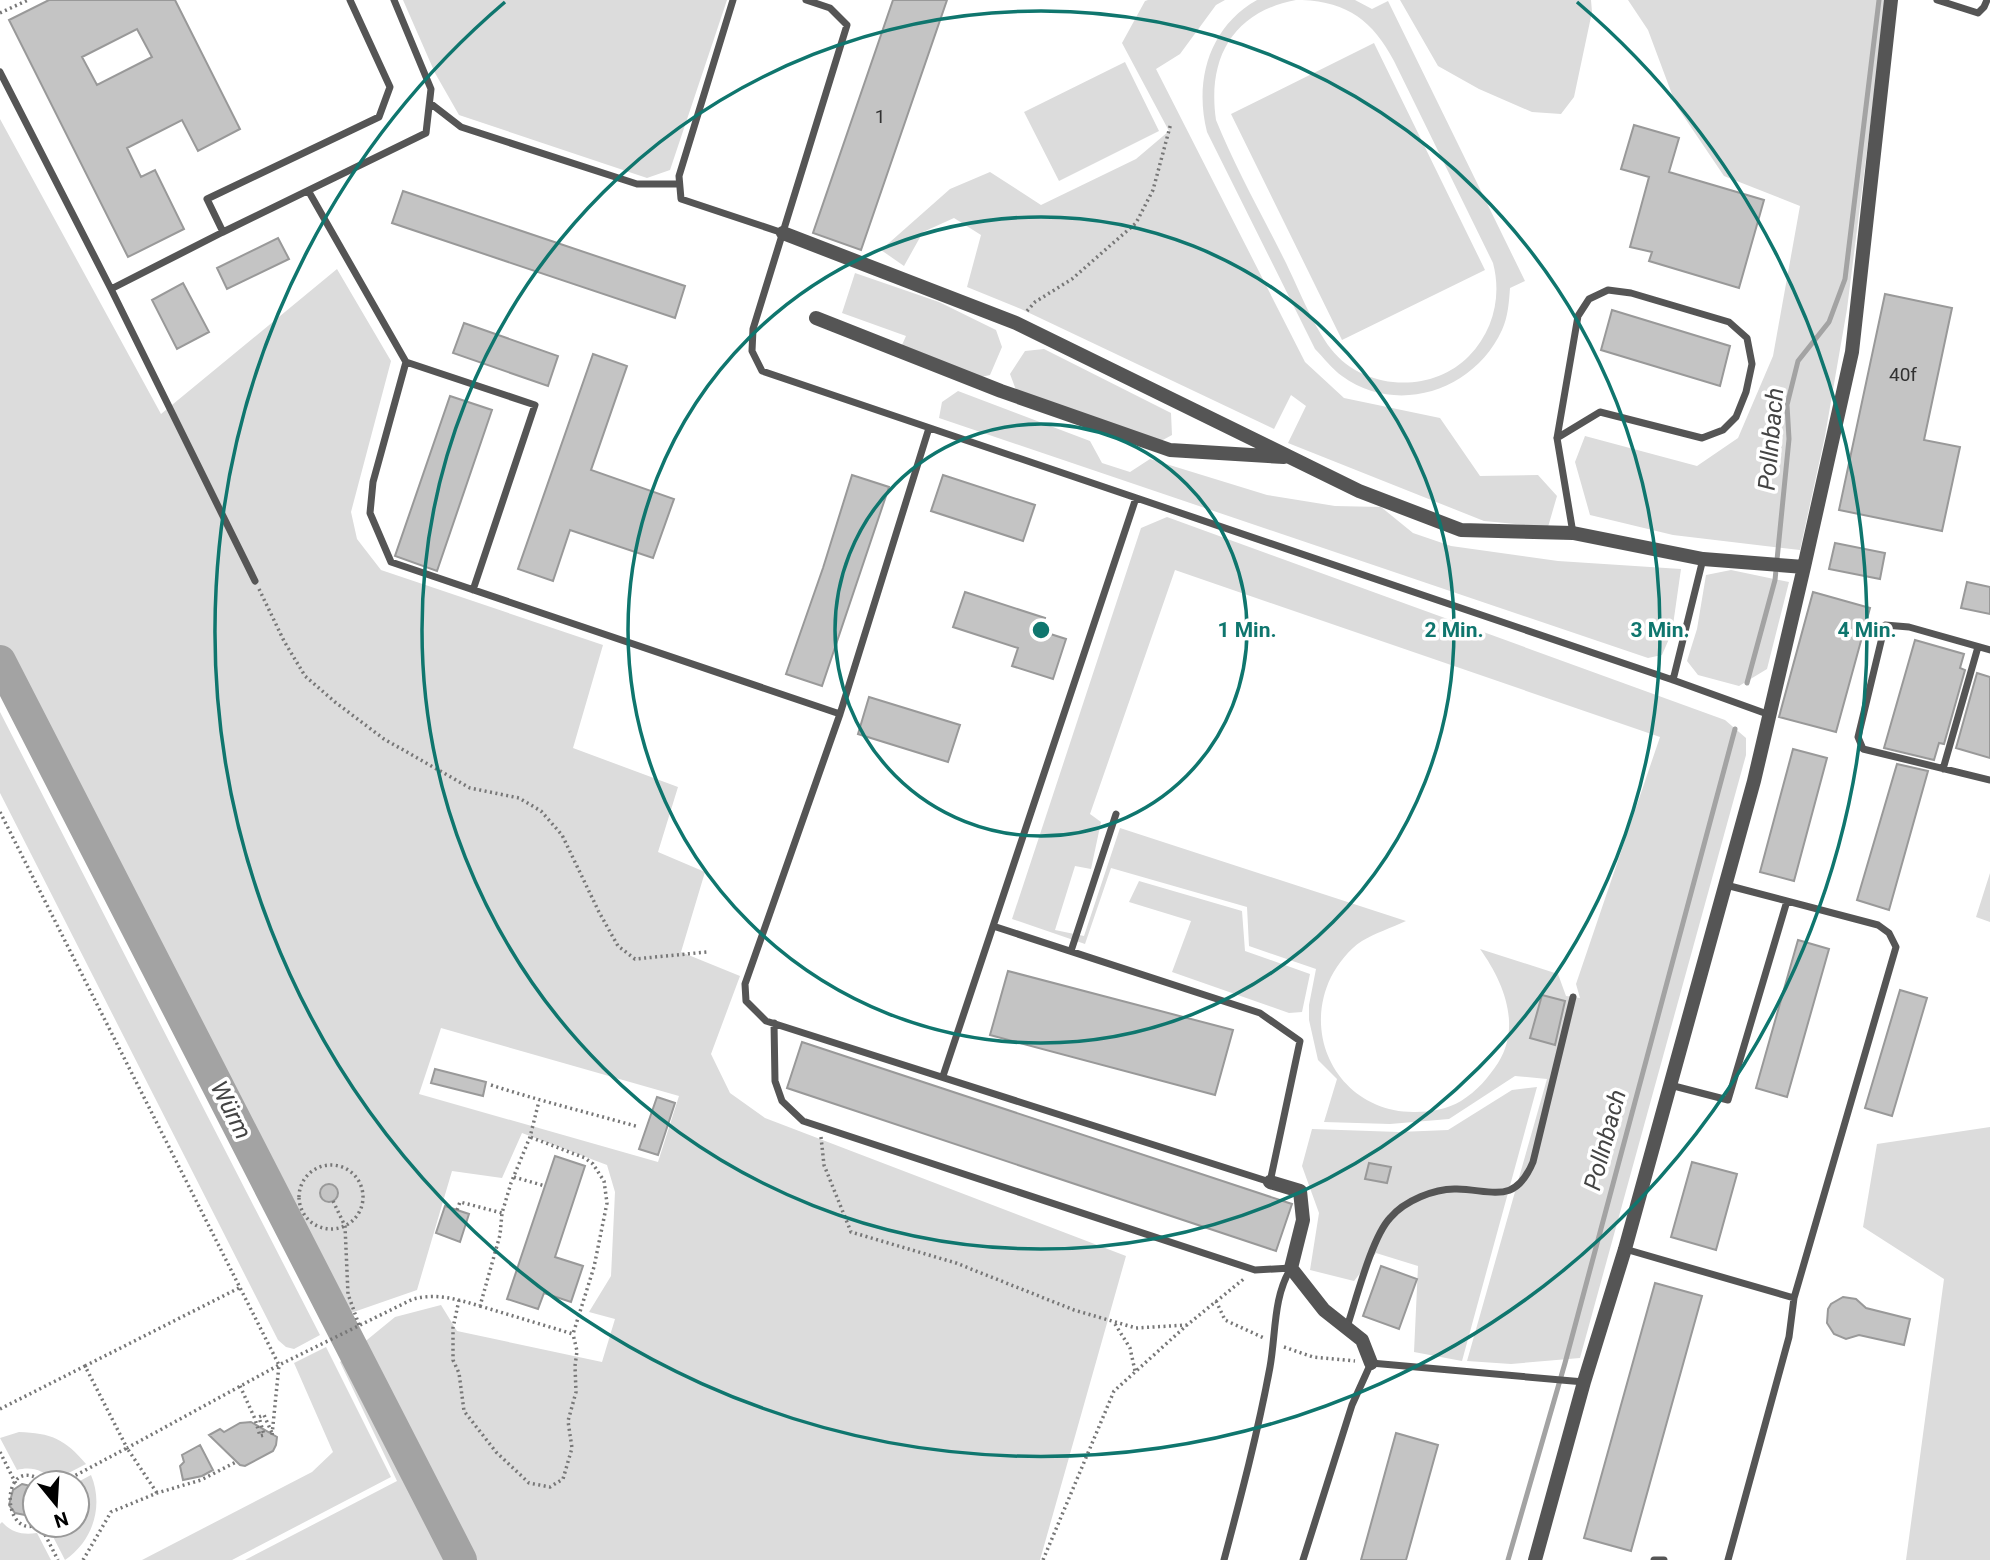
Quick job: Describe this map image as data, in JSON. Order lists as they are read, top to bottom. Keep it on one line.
{"water":["Pollnbach","Würm"],"house_numbers":["1","40f"],"north":"bottom","rings":["1 Min.","2 Min.","3 Min.","4 Min."]}
